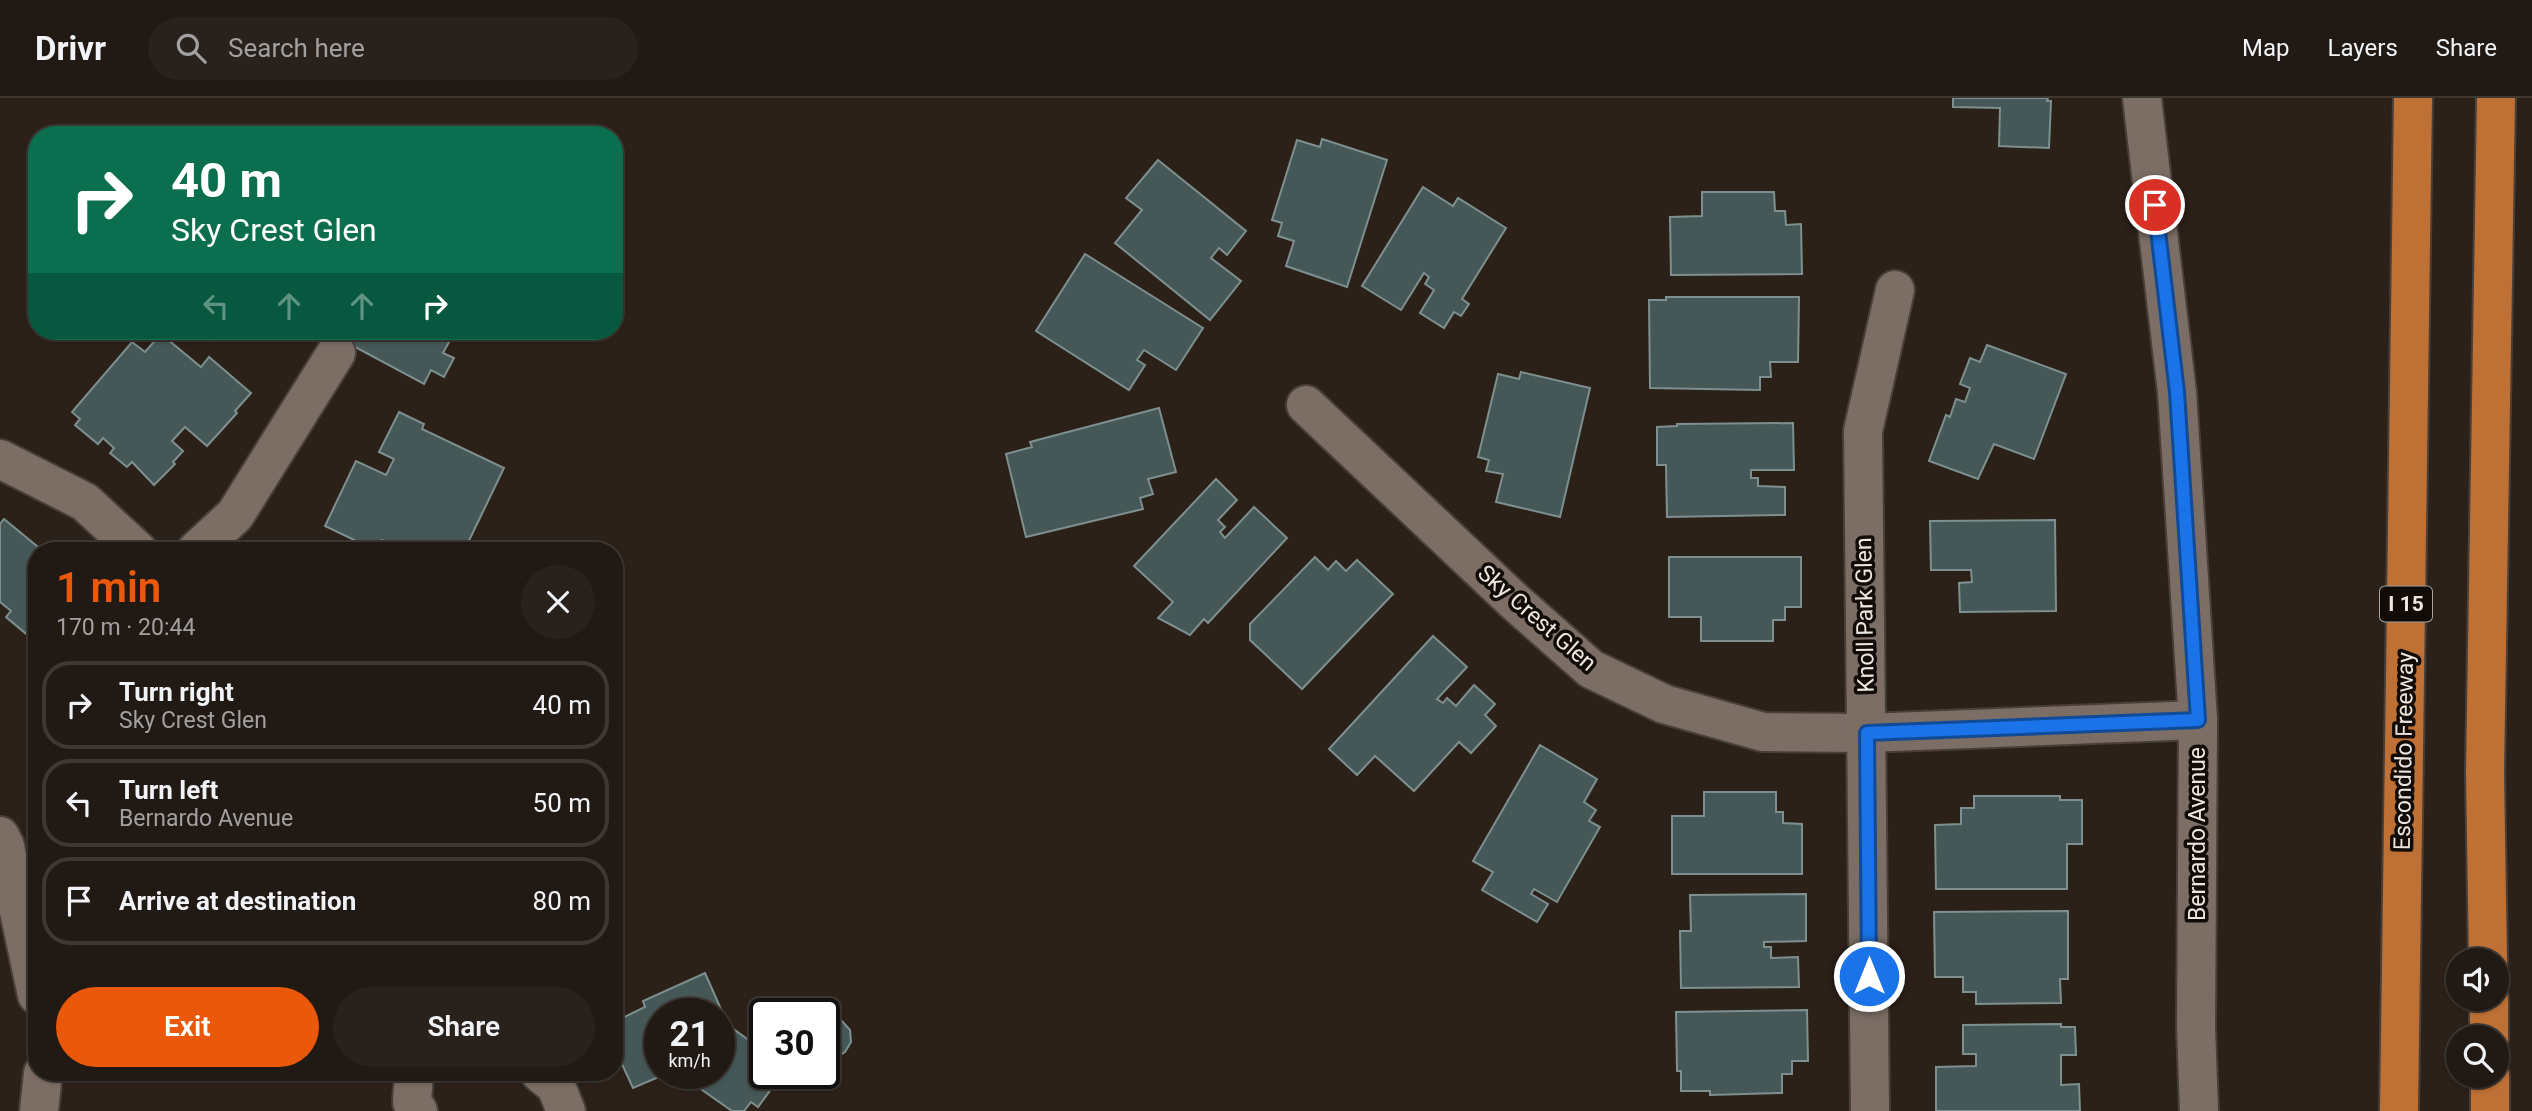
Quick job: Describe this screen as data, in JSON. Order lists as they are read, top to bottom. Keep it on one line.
{"streets":{"highway":["I 15","Escondido Freeway"],"street":["Knoll Park Glen","Sky Crest Glen","Bernardo Avenue"]},"crossings":[["Knoll Park Glen","Sky Crest Glen"],["Sky Crest Glen","Bernardo Avenue"]],"page":{"header":"Drivr","search":"Search here","nav":["Map","Layers","Share"],"turn":["40 m","Sky Crest Glen"],"heading":["1 min","170 m · 20:44"],"list":[{"name":"Turn right","note":"Sky Crest Glen","value":"40 m"},{"name":"Turn left","note":"Bernardo Avenue","value":"50 m"},{"name":"Arrive at destination","value":"80 m"}],"buttons":["Exit","Share"],"speed":"21 km/h","limit":"30"}}
